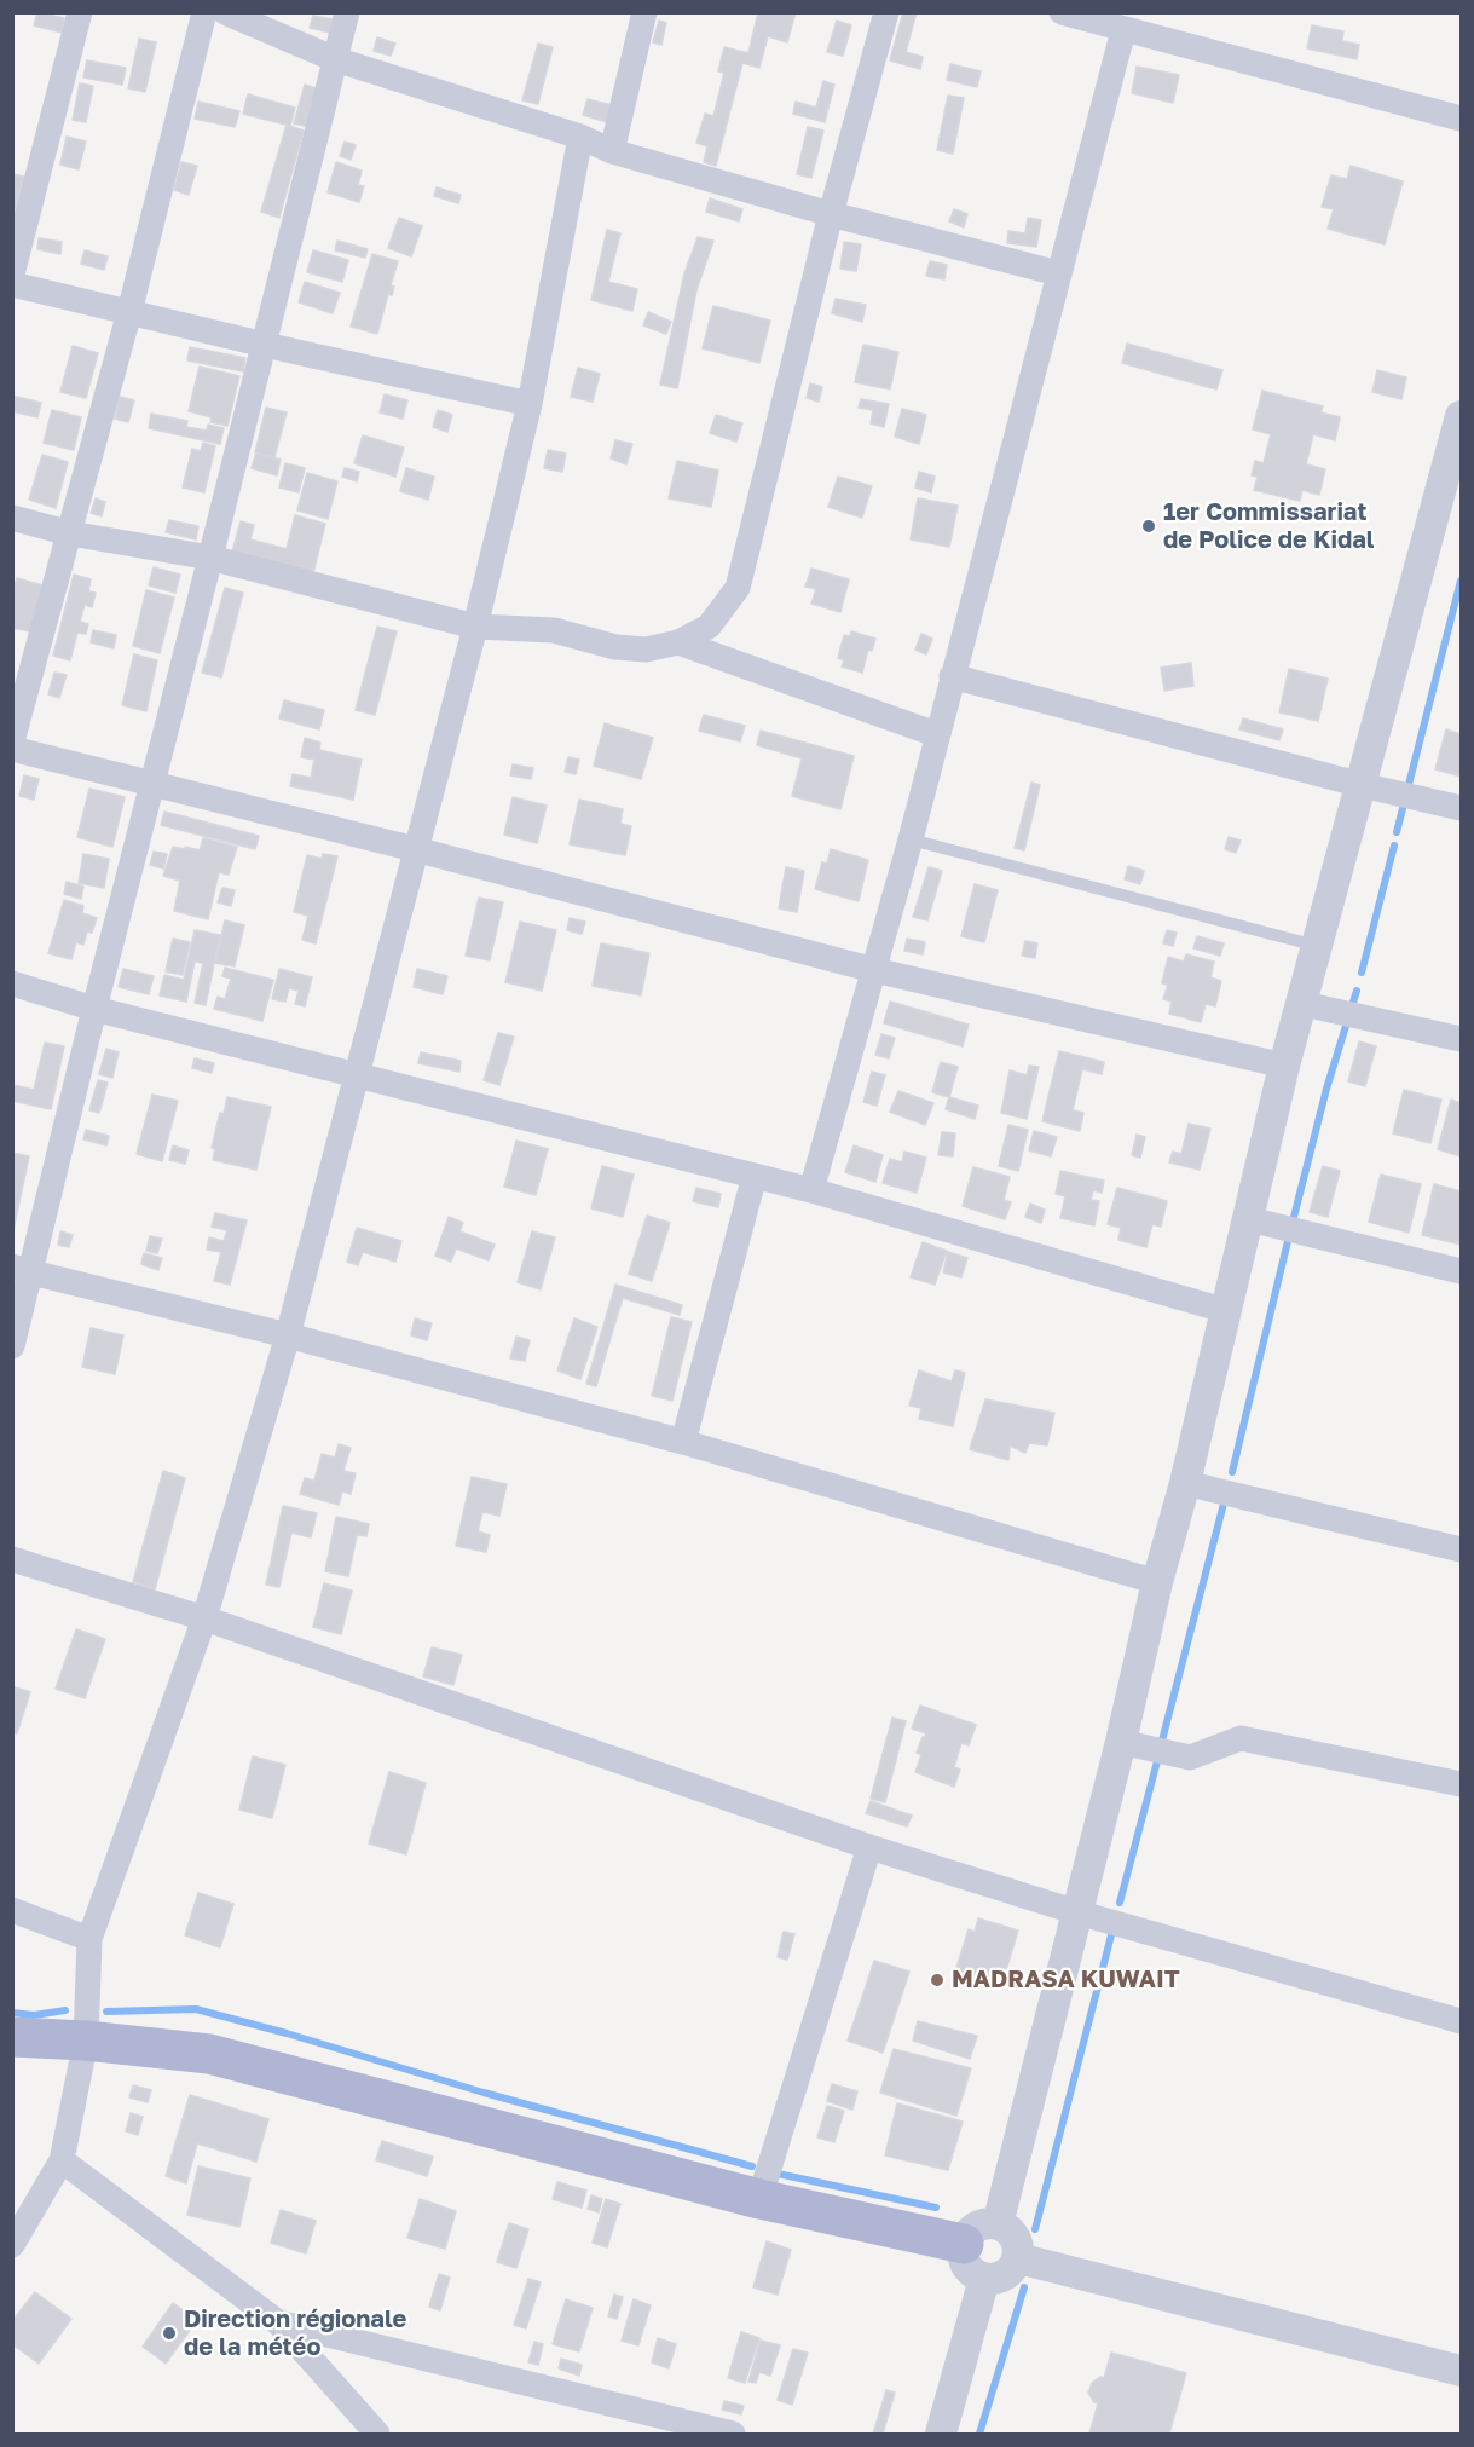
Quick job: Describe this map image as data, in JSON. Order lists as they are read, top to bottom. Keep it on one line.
{"places":["1er Commissariat de Police de Kidal","MADRASA KUWAIT","Direction régionale de la météo"]}
